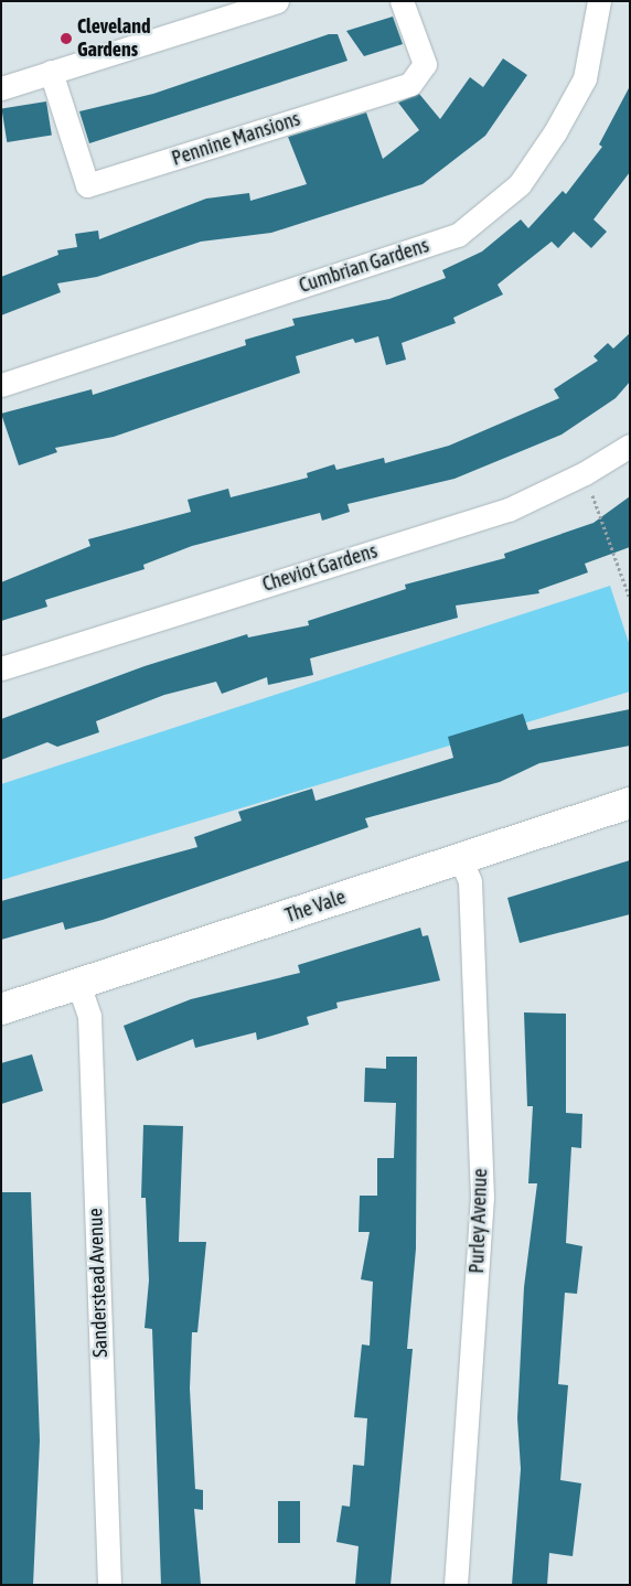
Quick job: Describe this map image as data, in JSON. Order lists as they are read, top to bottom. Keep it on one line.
{"streets":{"street":["Pennine Mansions","Cumbrian Gardens","Cheviot Gardens","The Vale","Purley Avenue","Sanderstead Avenue"]},"crossings":[["The Vale","Purley Avenue"],["The Vale","Sanderstead Avenue"]],"places":["Cleveland Gardens"]}
